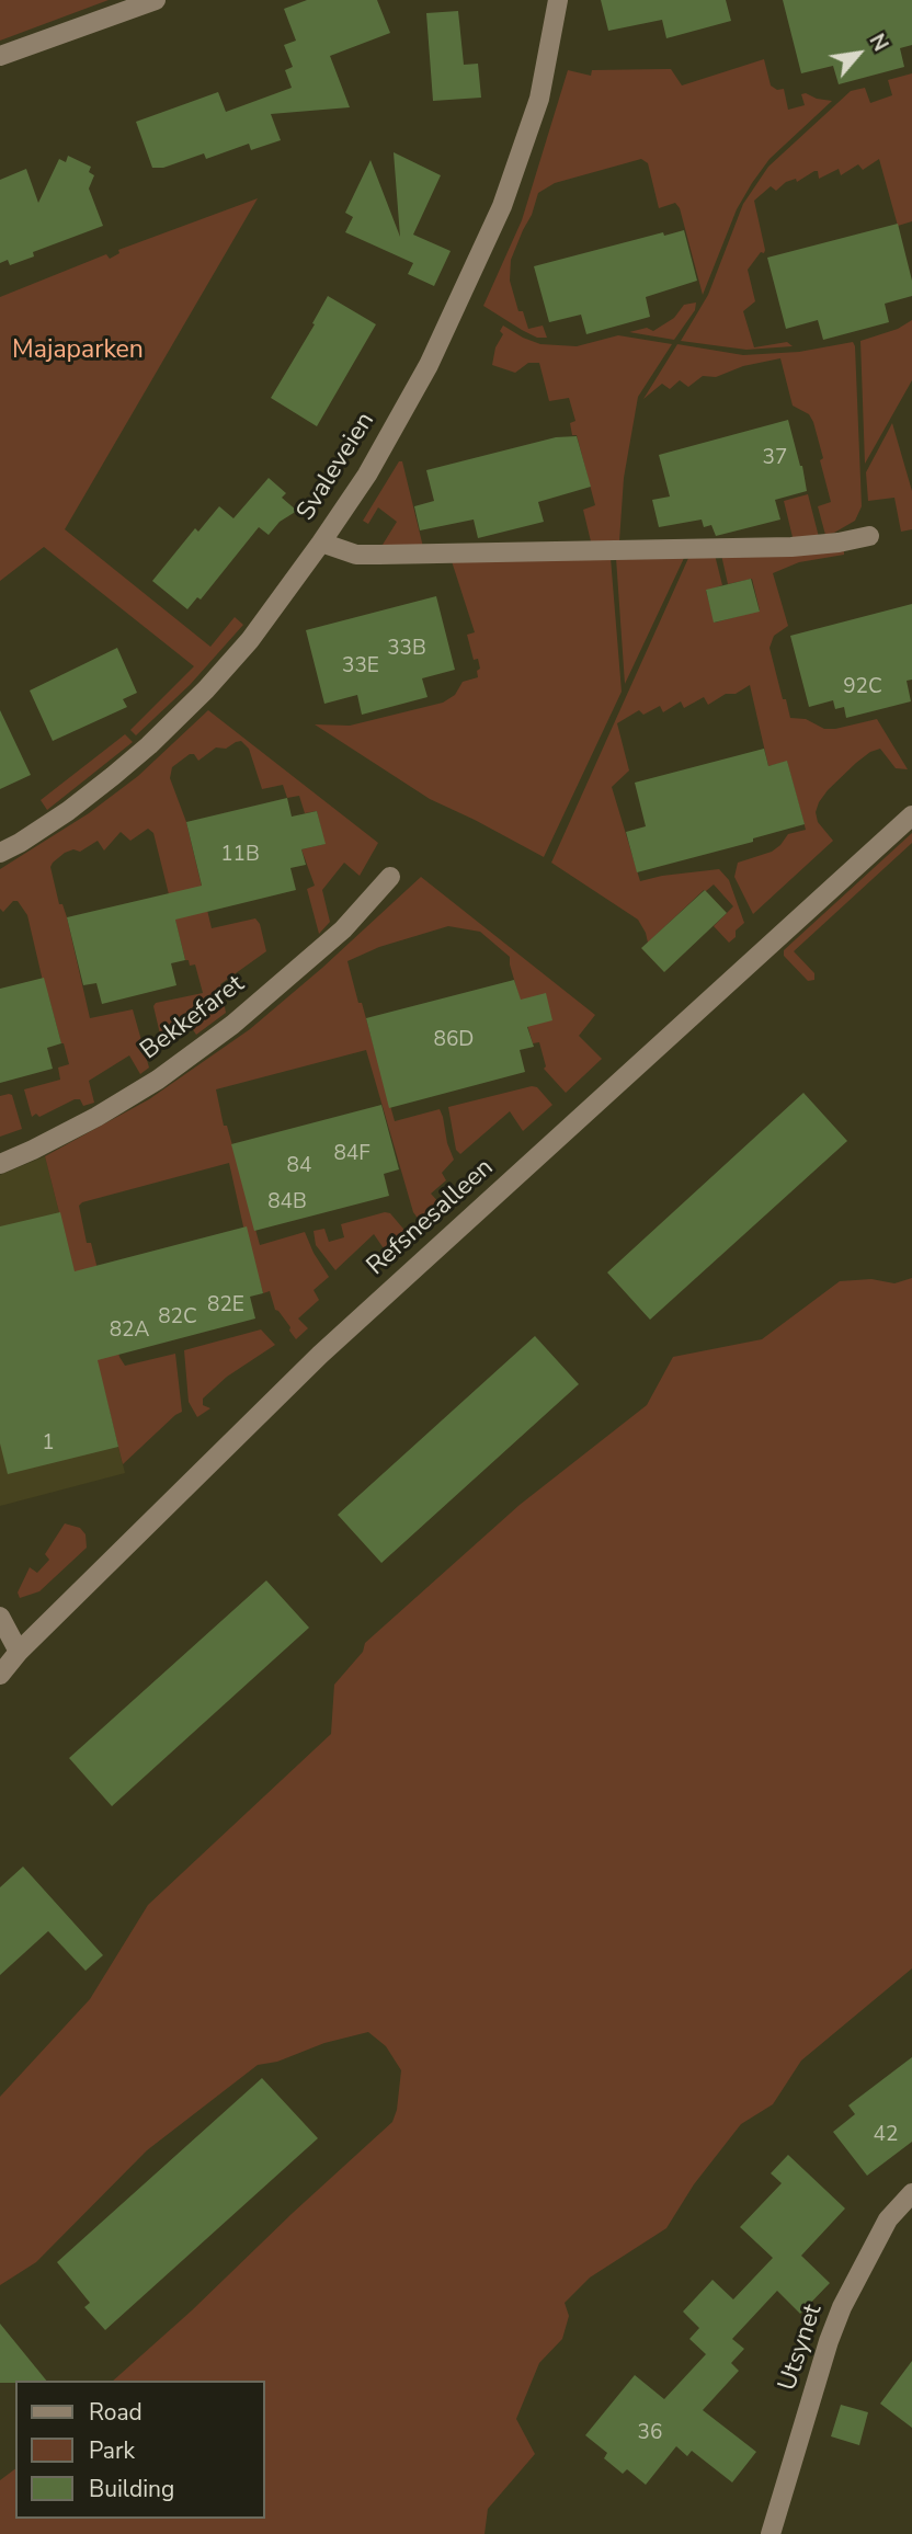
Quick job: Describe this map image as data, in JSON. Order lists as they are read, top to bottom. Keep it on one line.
{"streets":{"street":["Svaleveien","Bekkefaret","Refsnesalleen","Utsynet"]},"parks":["Majaparken"],"house_numbers":["37","33B","33E","92C","11B","86D","84F","84","84B","82E","82C","82A","1","42","36"],"legend":["Road","Park","Building"],"north":"top right"}
